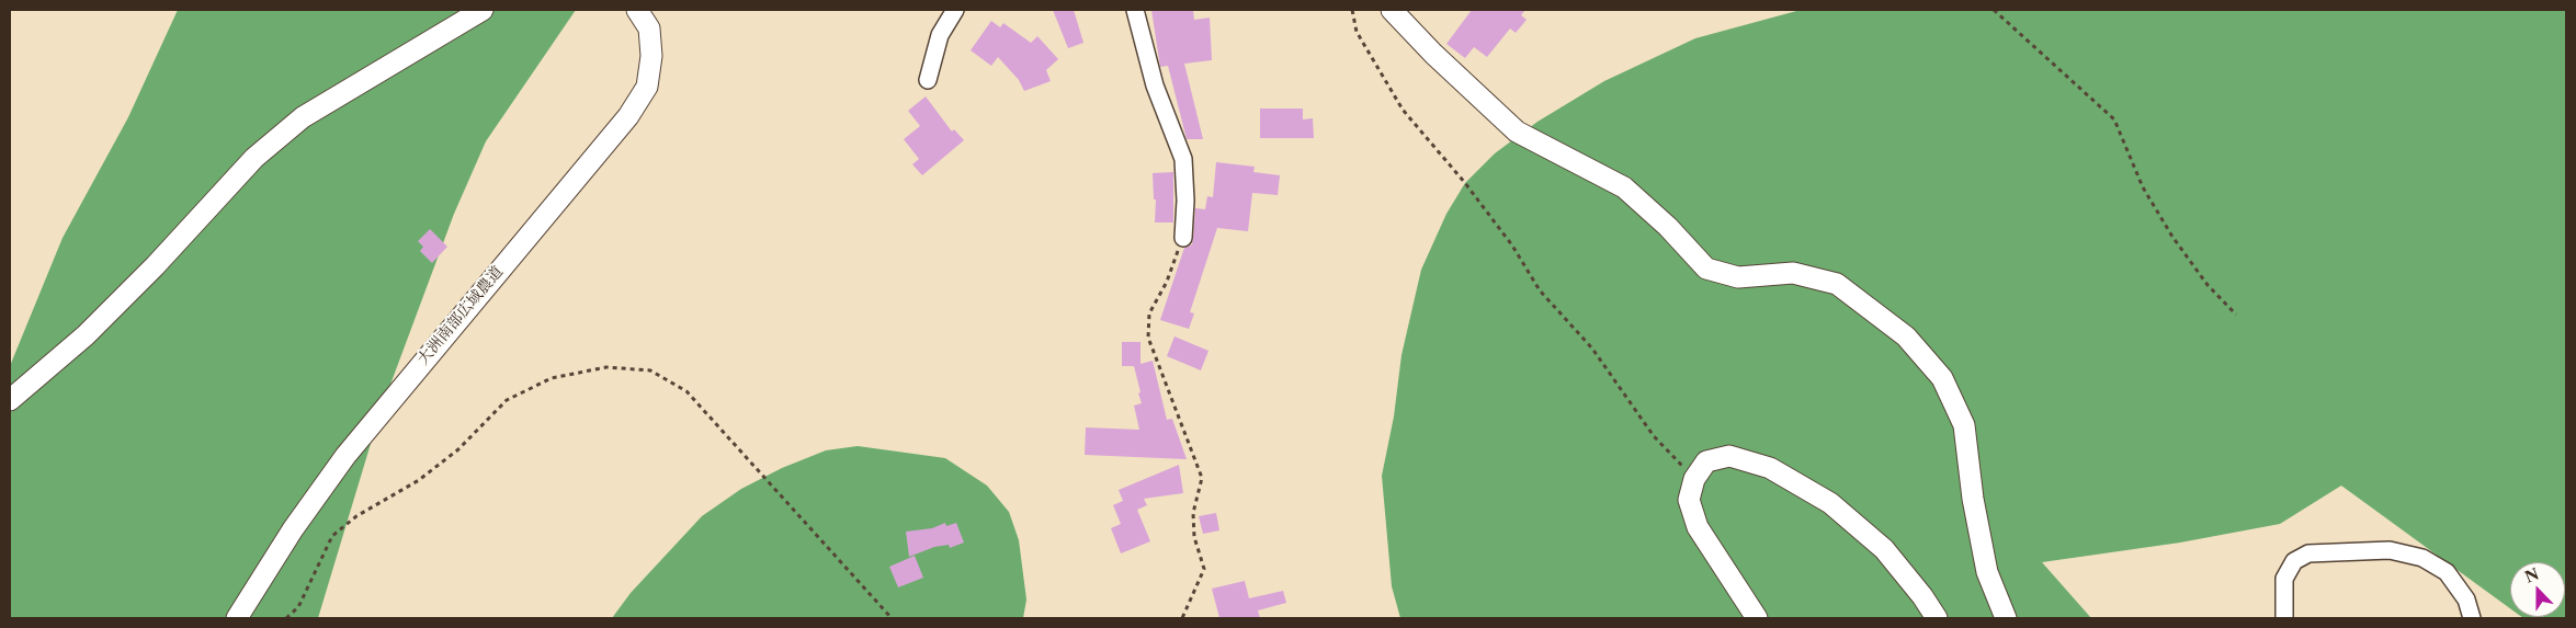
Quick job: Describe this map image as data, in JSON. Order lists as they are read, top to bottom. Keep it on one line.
{"streets":{"street":["大洲南部広域農道"]},"north":"top"}
